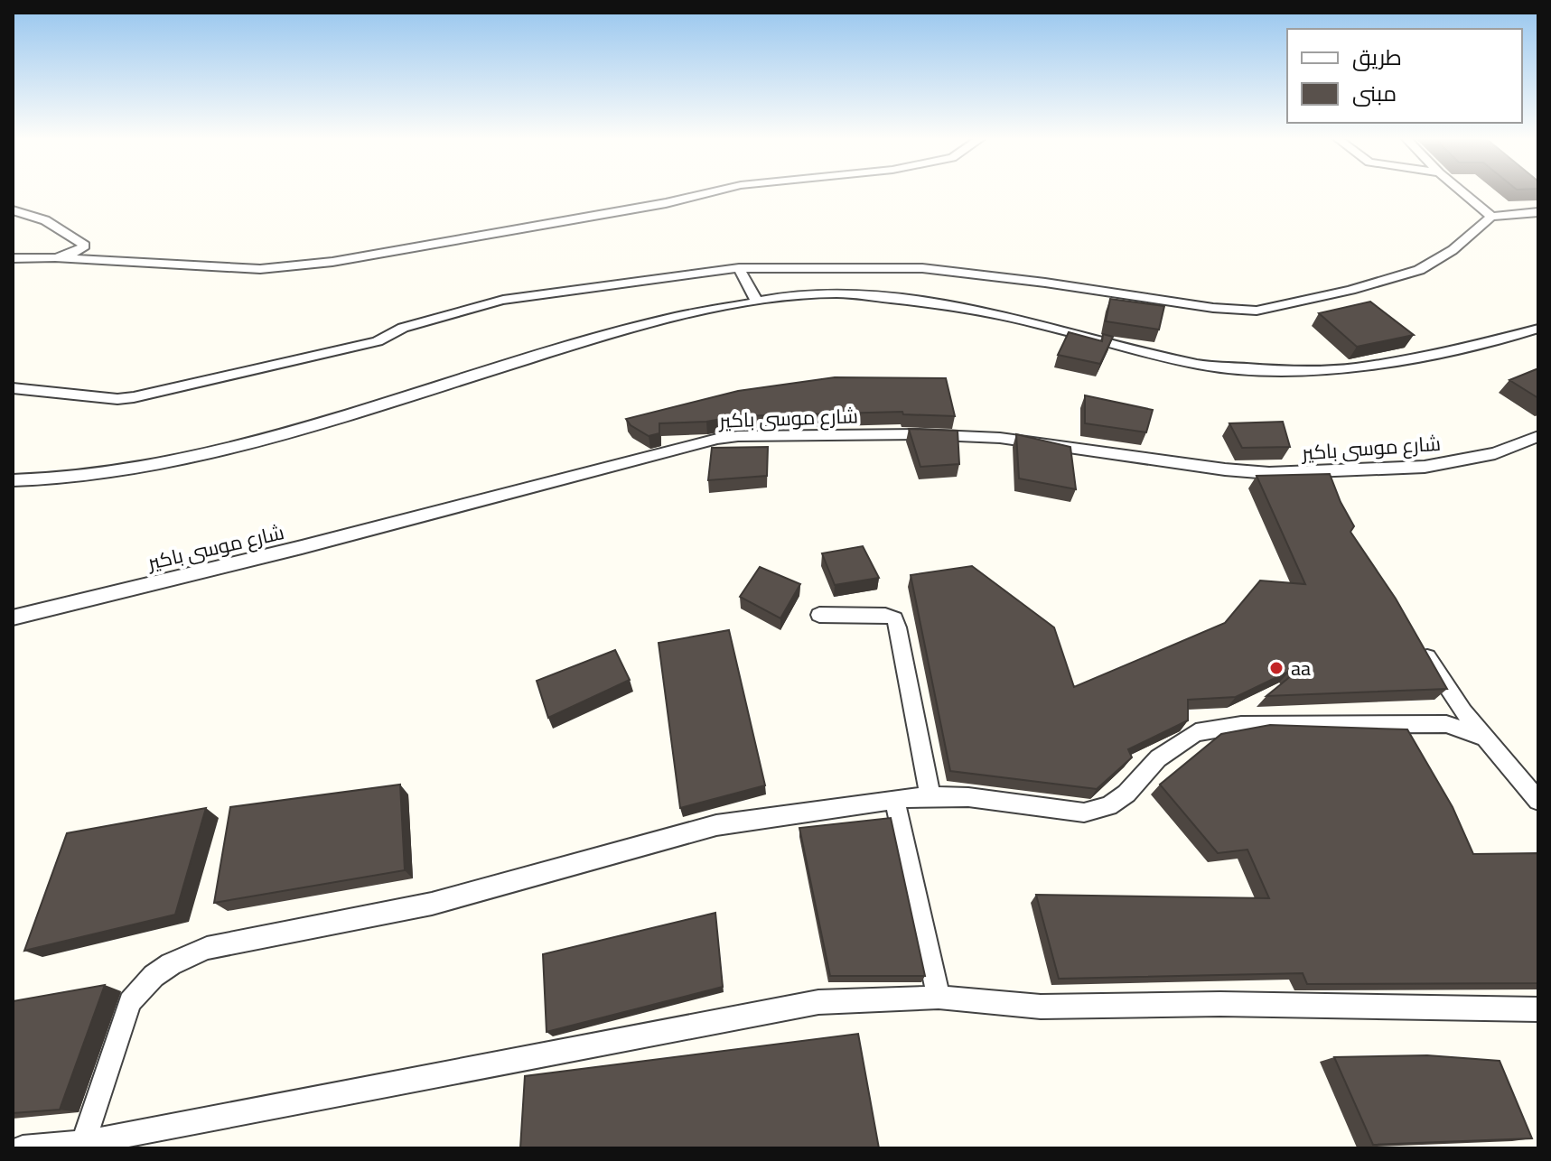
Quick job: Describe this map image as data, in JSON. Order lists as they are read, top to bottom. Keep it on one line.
{"streets":{"street":["شارع موسى باكير"]},"places":["aa"],"legend":["طريق","مبنى"]}
